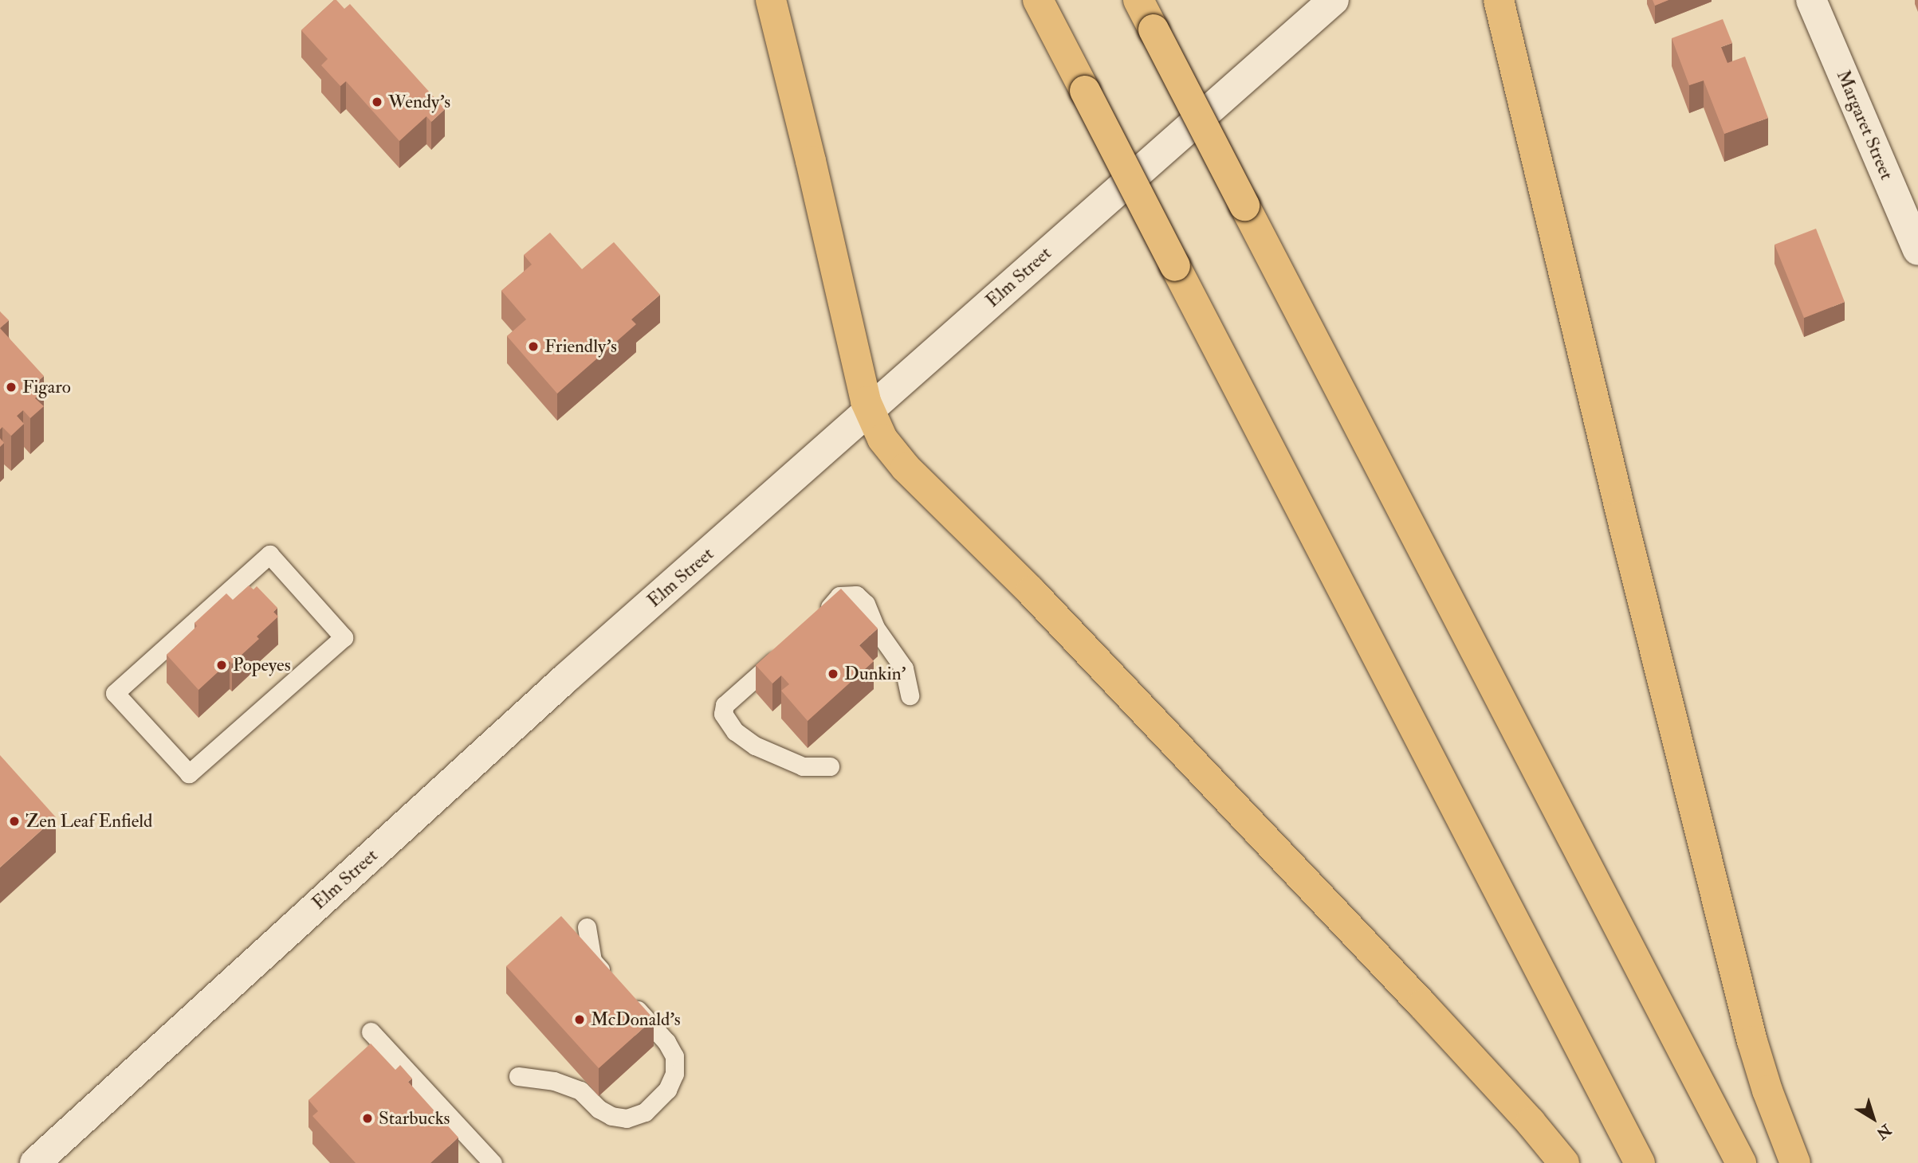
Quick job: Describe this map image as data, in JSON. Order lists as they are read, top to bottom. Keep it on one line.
{"streets":{"main road":["Margaret Street","Elm Street"]},"places":["Wendy's","Friendly's","Figaro","Popeyes","Dunkin'","Zen Leaf Enfield","McDonald's","Starbucks"],"north":"bottom right"}
